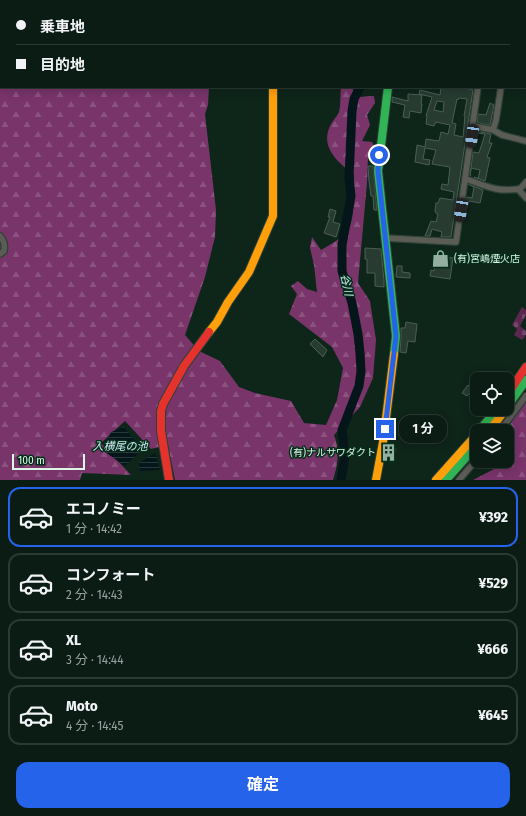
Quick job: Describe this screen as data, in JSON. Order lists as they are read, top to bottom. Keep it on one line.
{"water":["谷川","入横尾の池"],"places":{"shop":["(有)宮嶋煙火店"],"building":["(有)ナルサワダクト"]},"scale_bar":"100 m","page":{"banner":["乗車地","目的地"],"bubble":"1 分","scale":"100 m","list":[{"name":"エコノミー","note":"1 分 · 14:42","value":"¥392"},{"name":"コンフォート","note":"2 分 · 14:43","value":"¥529"},{"name":"XL","note":"3 分 · 14:44","value":"¥666"},{"name":"Moto","note":"4 分 · 14:45","value":"¥645"}],"buttons":"確定"}}
